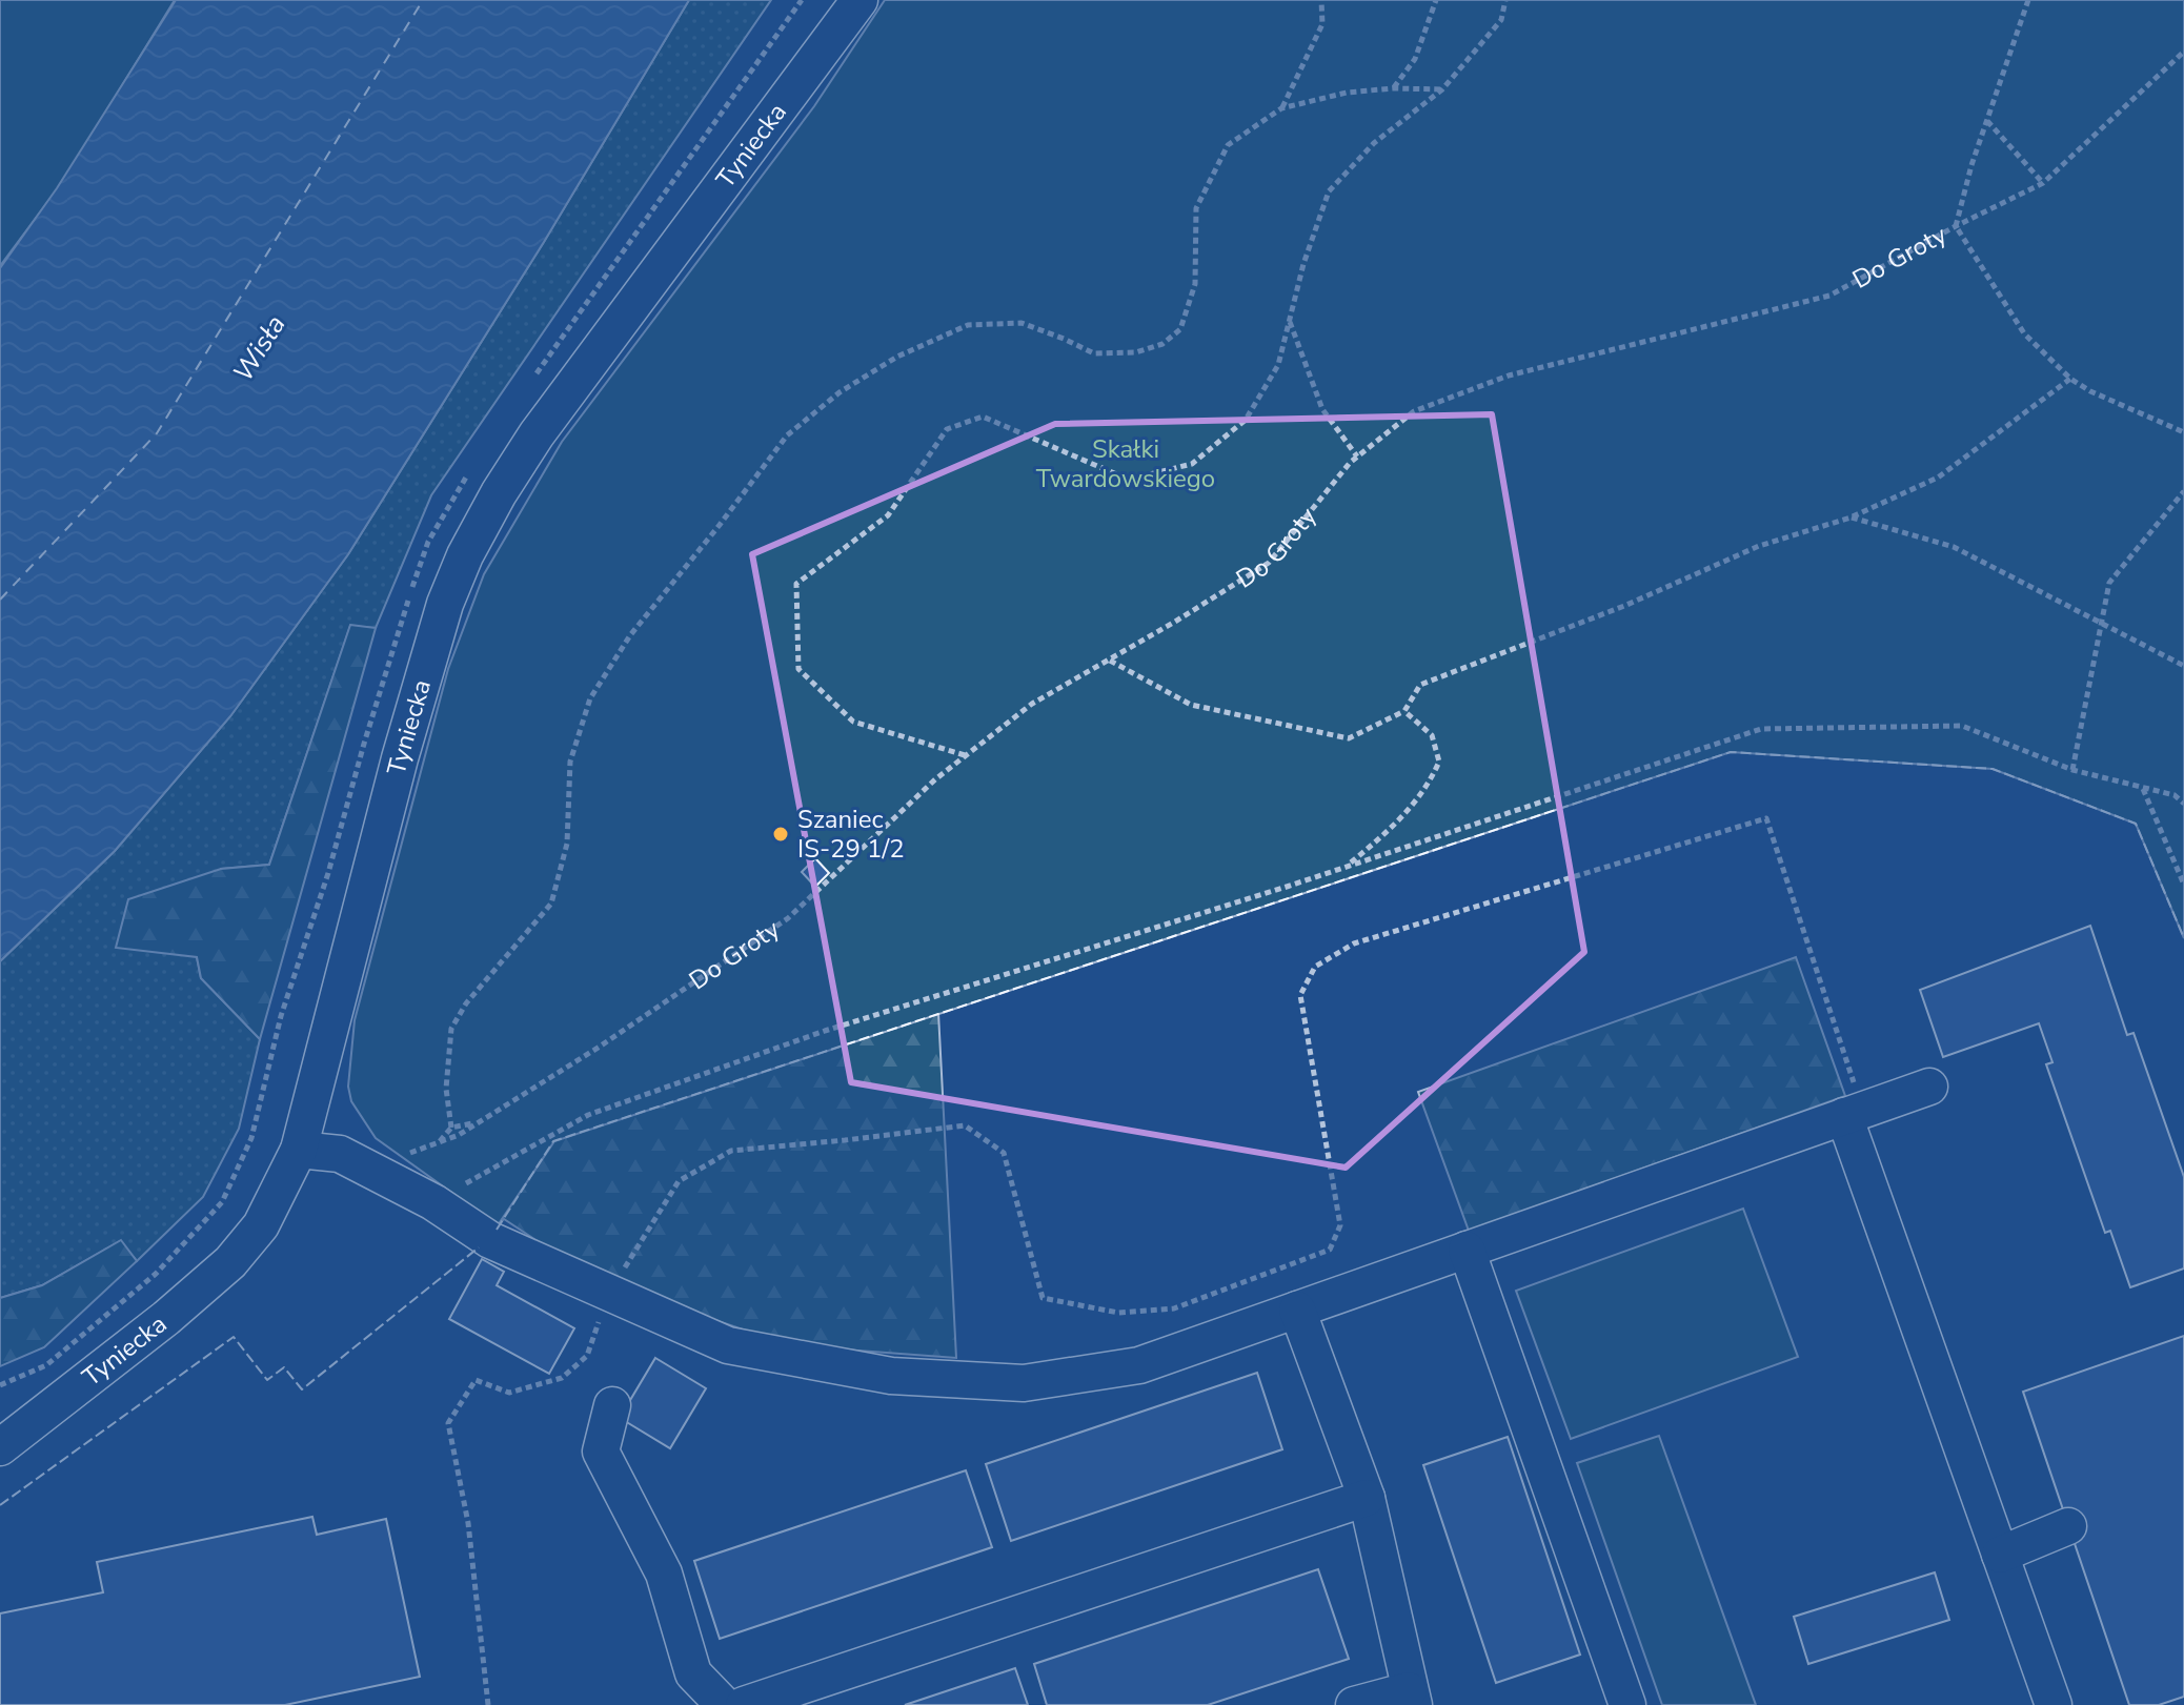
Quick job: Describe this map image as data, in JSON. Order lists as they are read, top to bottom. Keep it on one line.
{"streets":{"street":["Tyniecka"],"path":["Do Groty"]},"water":["Wisła"],"parks":["Skałki Twardowskiego"],"places":["Szaniec IS-29 1/2"]}
